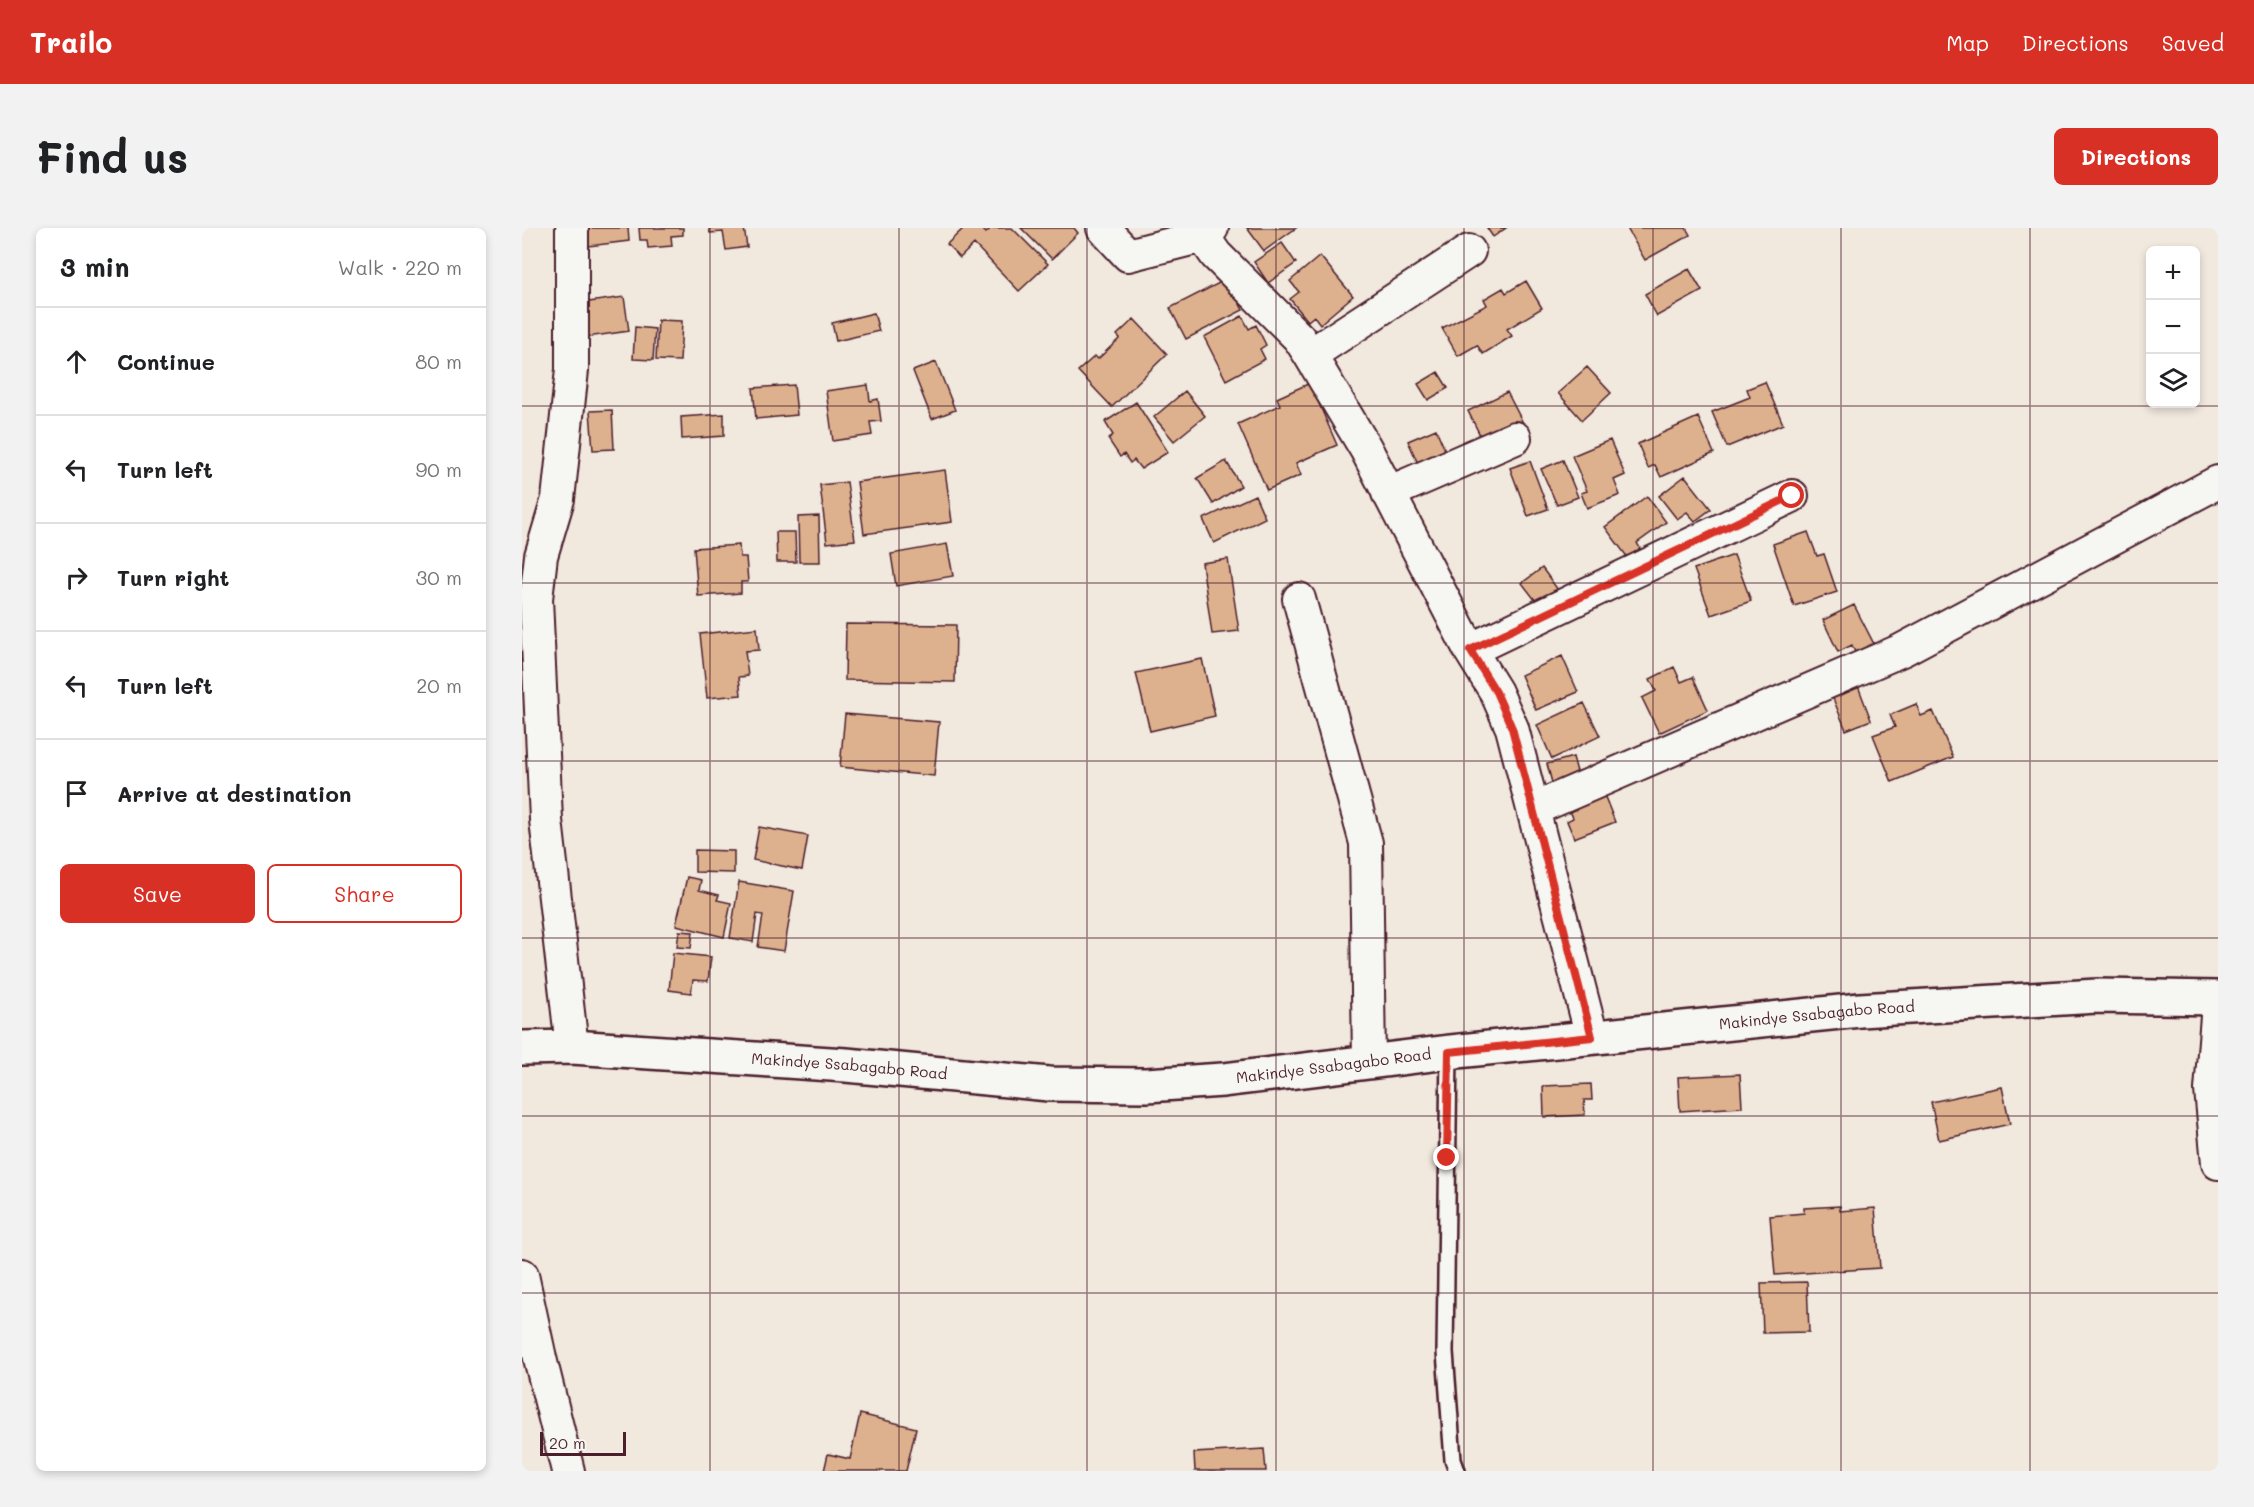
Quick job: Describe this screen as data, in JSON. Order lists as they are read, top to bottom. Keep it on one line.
{"streets":{"street":["Makindye Ssabagabo Road"]},"scale_bar":"20 m","page":{"header":"Trailo","nav":["Map","Directions","Saved"],"buttons":["Directions",["Save","Share"]],"title":"Find us","heading":["3 min","Walk · 220 m"],"map_buttons":["+","−"],"list":[["Continue","80 m"],["Turn left","90 m"],["Turn right","30 m"],["Turn left","20 m"],"Arrive at destination"],"scale":"20 m"}}
